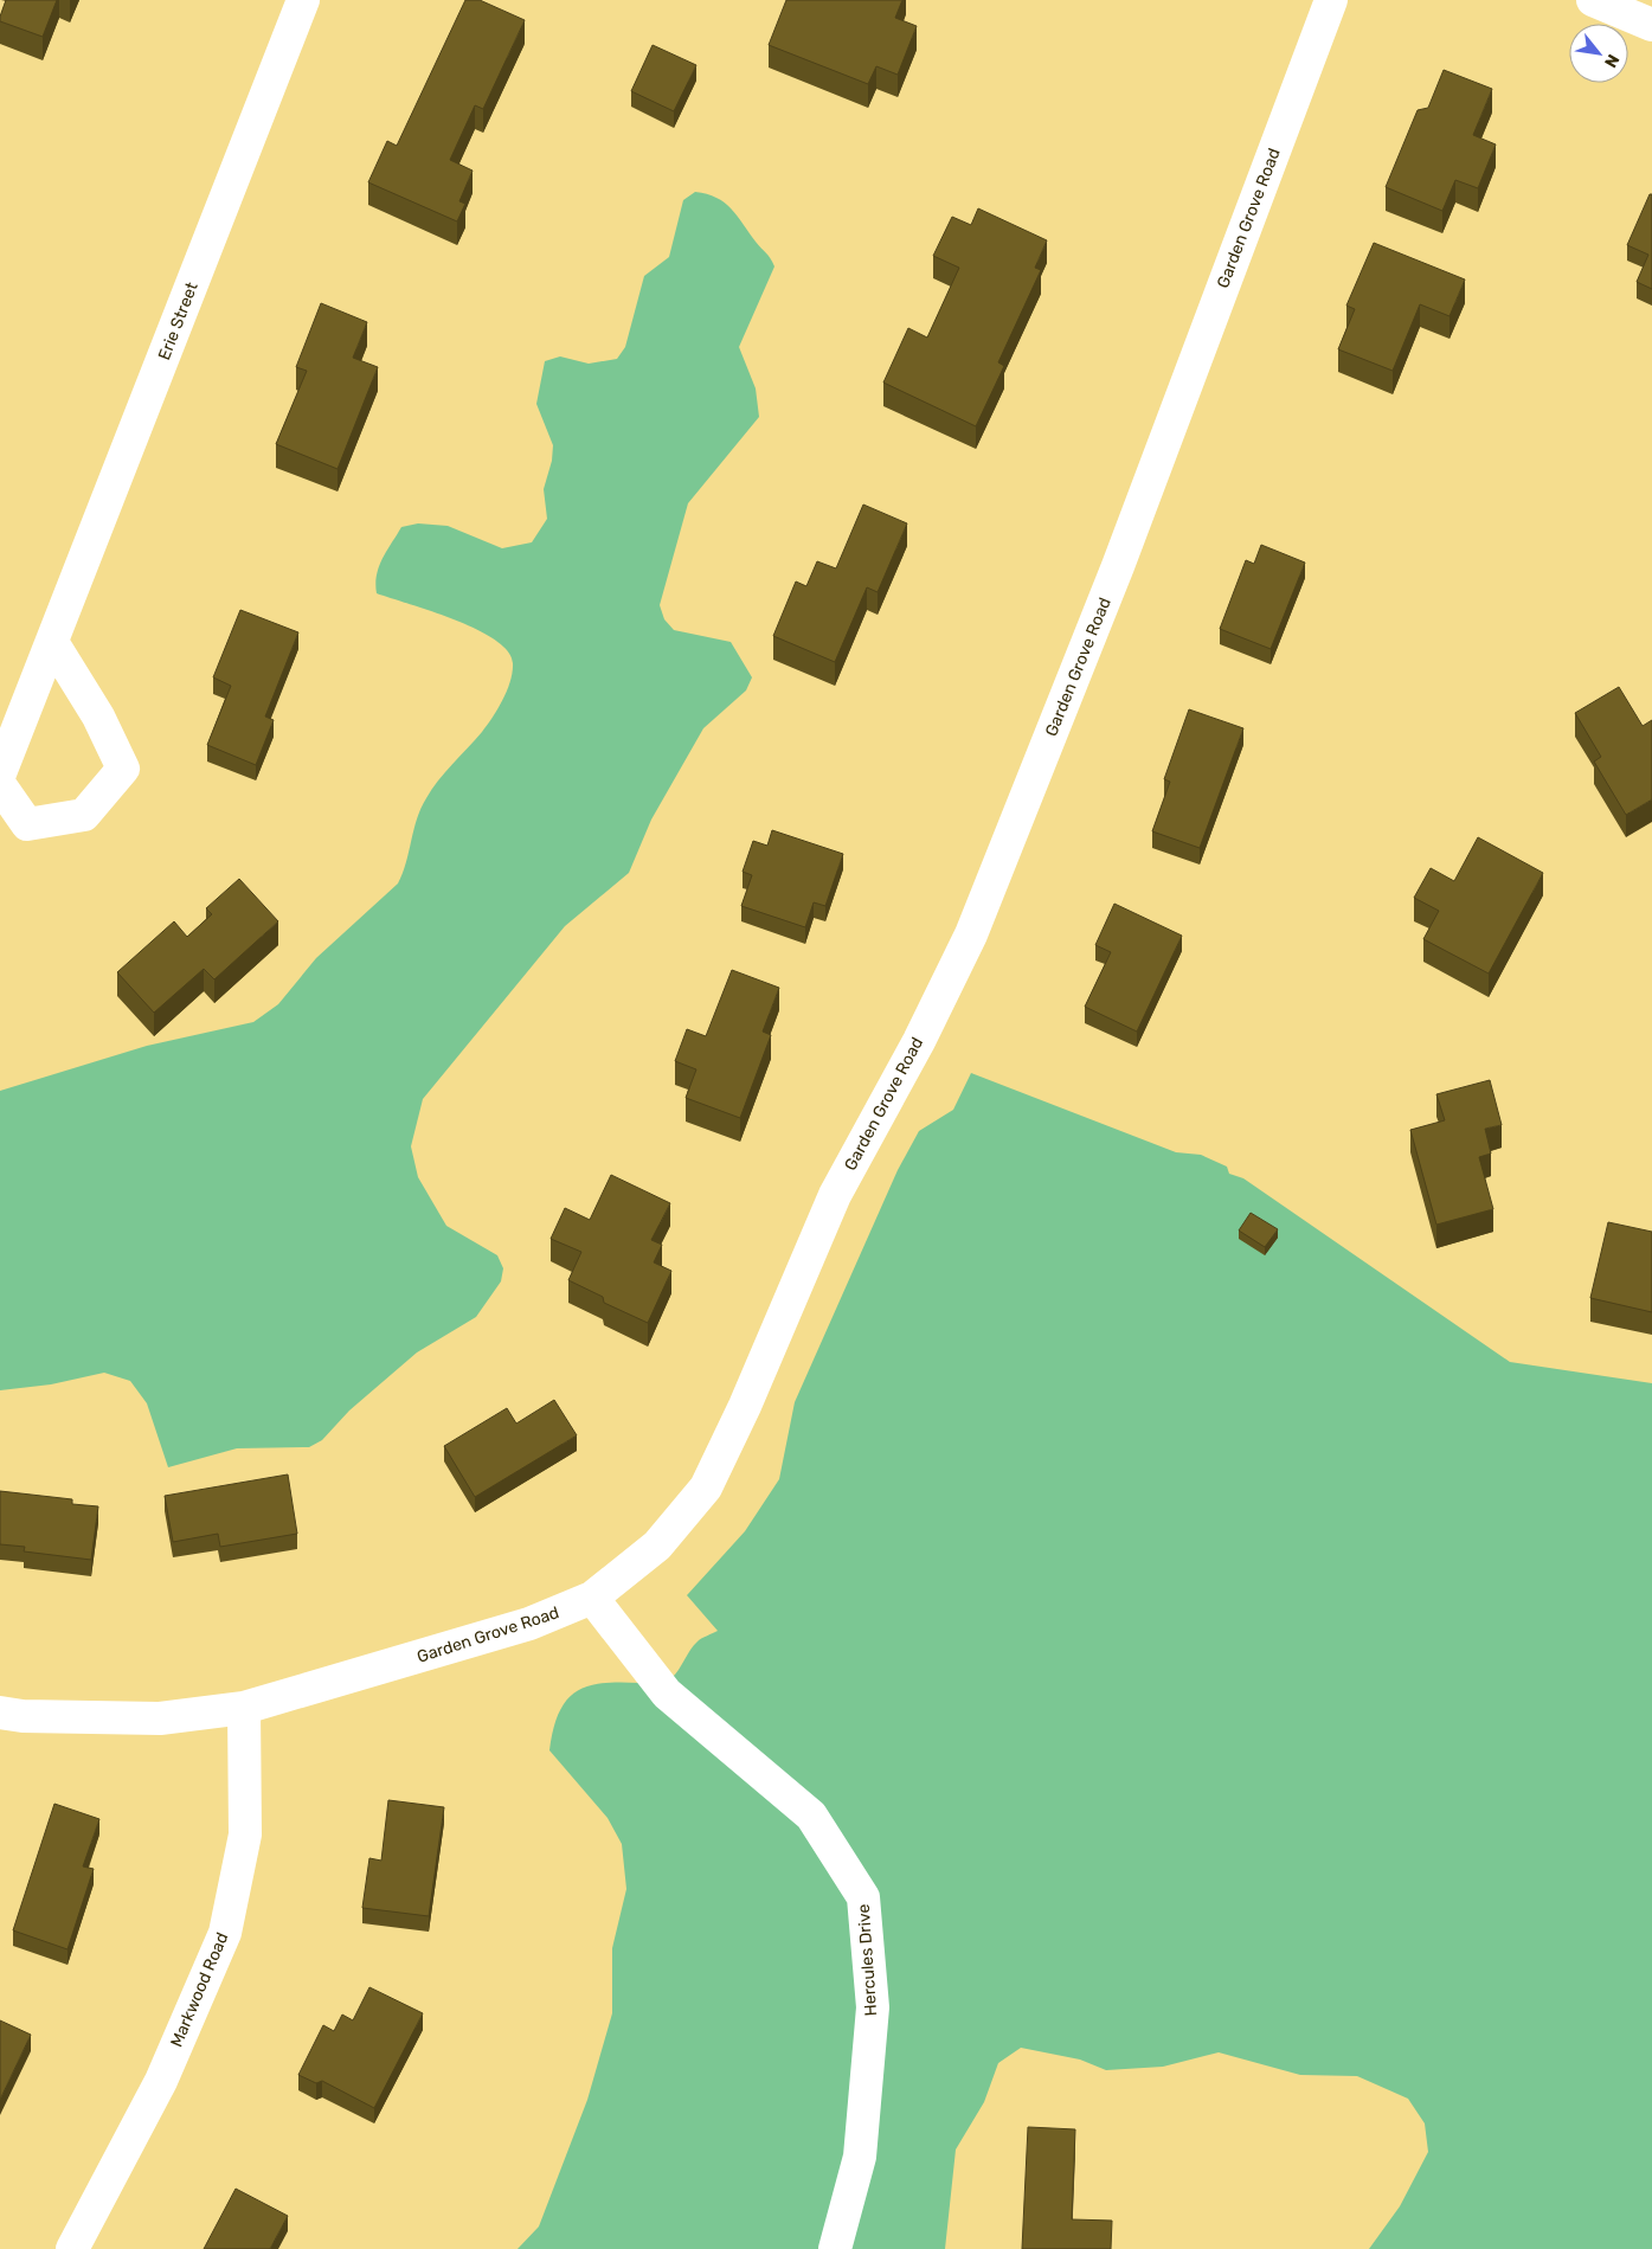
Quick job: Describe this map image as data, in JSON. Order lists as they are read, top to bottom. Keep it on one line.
{"streets":{"street":["Garden Grove Road","Erie Street","Hercules Drive","Markwood Road"]},"crossings":[["Garden Grove Road","Hercules Drive"],["Garden Grove Road","Markwood Road"]],"north":"bottom right"}
